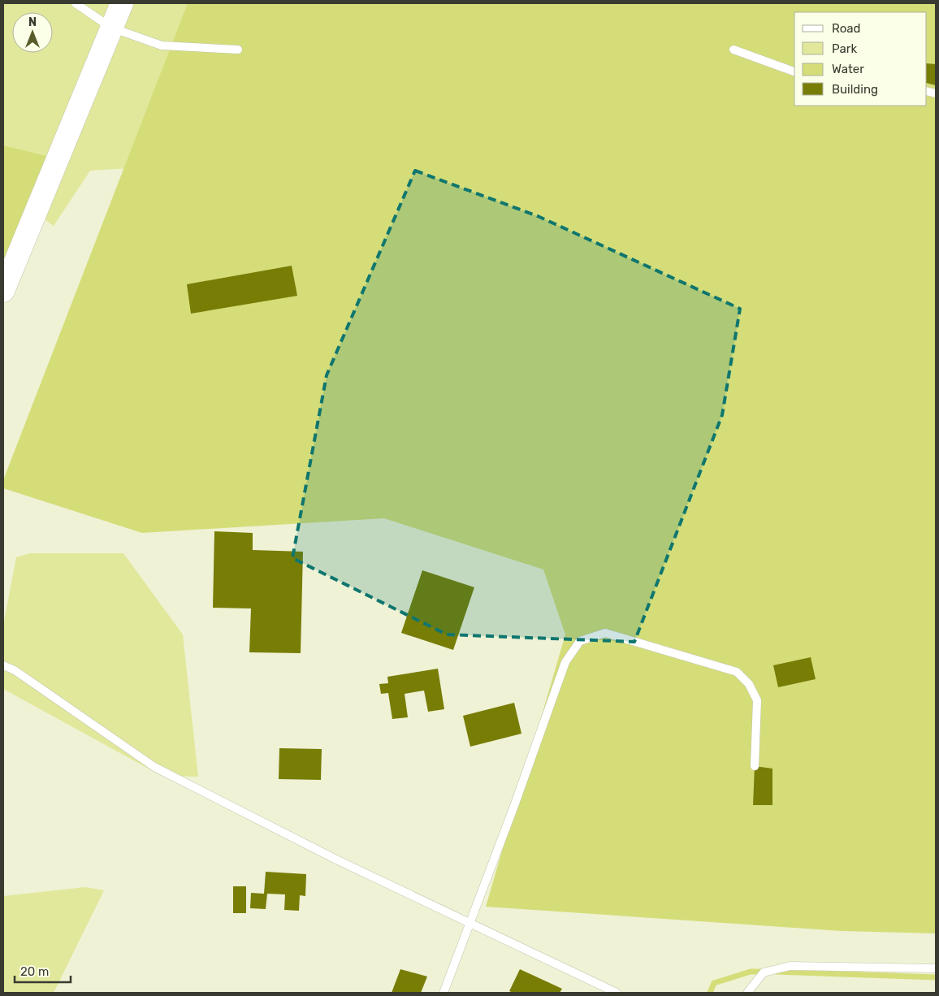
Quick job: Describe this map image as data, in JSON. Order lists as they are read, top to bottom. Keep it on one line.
{"legend":["Road","Park","Water","Building"],"scale_bar":"20 m","north":"top"}
